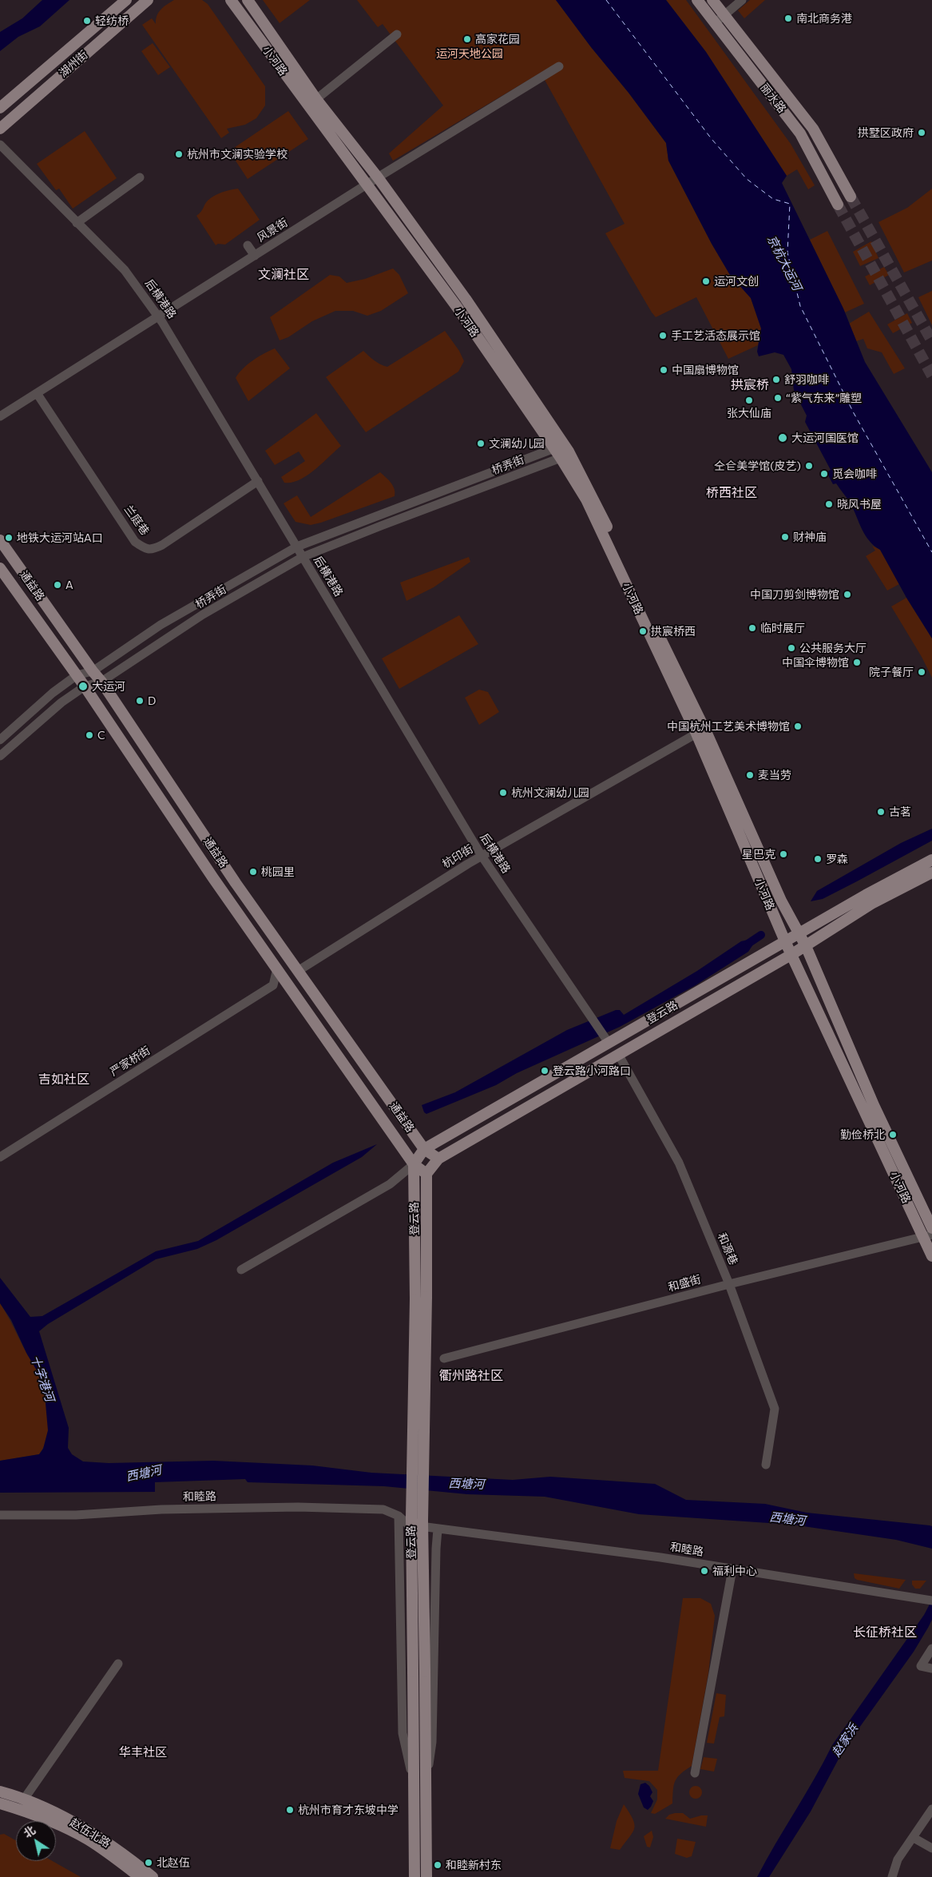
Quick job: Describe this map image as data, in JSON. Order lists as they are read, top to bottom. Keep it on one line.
{"streets":{"main road":["小河路","湖州街","丽水路","通益路","登云路","赵伍北路"],"street":["风景街","后横港路","桥弄街","兰庭巷","杭印街","严家桥街","和源巷","和盛街","和睦路"]},"crossings":[["小河路","风景街"],["小河路","桥弄街"],["小河路","杭印街"],["小河路","登云路"],["小河路","和盛街"],["风景街","后横港路"],["风景街","兰庭巷"],["后横港路","桥弄街"],["后横港路","兰庭巷"],["后横港路","杭印街"],["后横港路","登云路"],["桥弄街","通益路"],["通益路","杭印街"],["通益路","登云路"],["登云路","和源巷"],["和源巷","和盛街"]],"districts":["文澜社区","拱宸桥","桥西社区","吉如社区","衢州路社区","长征桥社区","华丰社区"],"water":["京杭大运河","十字港河","西塘河","赵家浜"],"parks":["运河天地公园"],"places":["南北商务港","轻纺桥","高家花园","拱墅区政府","杭州市文澜实验学校","运河文创","手工艺活态展示馆","中国扇博物馆","舒羽咖啡","“紫气东来”雕塑","张大仙庙","大运河国医馆","文澜幼儿园","仝仺美学馆(皮艺)","觅会咖啡","晓风书屋","财神庙","地铁大运河站A口","A","中国刀剪剑博物馆","临时展厅","拱宸桥西","公共服务大厅","中国伞博物馆","院子餐厅","大运河","D","中国杭州工艺美术博物馆","C","麦当劳","杭州文澜幼儿园","古茗","星巴克","罗森","桃园里","登云路小河路口","勤俭桥北","福利中心","杭州市育才东坡中学","北赵伍","和睦新村东"],"north":"top left"}
